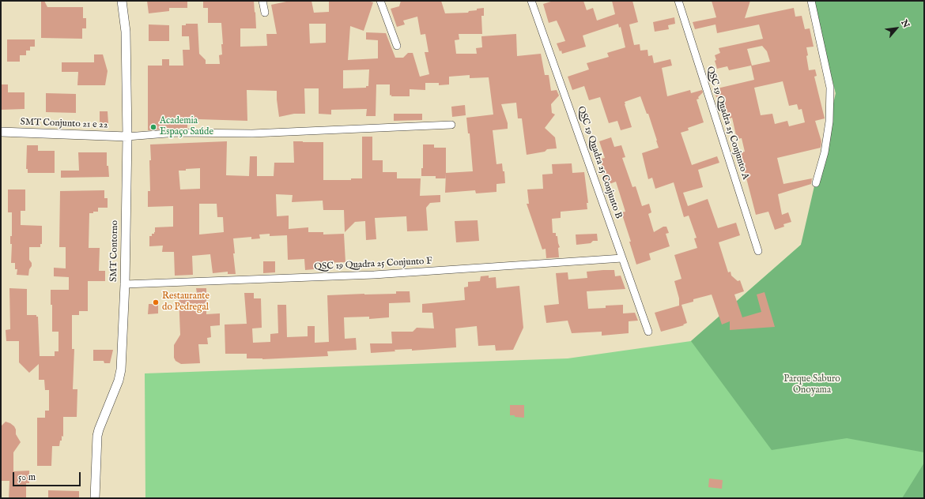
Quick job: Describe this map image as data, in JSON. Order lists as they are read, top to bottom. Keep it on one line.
{"streets":{"street":["QSC 19 Quadra 25 Conjunto A","SMT Conjunto 21 e 22","QSC 19 Quadra 25 Conjunto B","SMT Contorno","QSC 19 Quadra 25 Conjunto F"]},"crossings":[["SMT Conjunto 21 e 22","SMT Contorno"],["QSC 19 Quadra 25 Conjunto B","QSC 19 Quadra 25 Conjunto F"],["SMT Contorno","QSC 19 Quadra 25 Conjunto F"]],"parks":["Parque Saburo Onoyama"],"places":["Academia Espaço Saúde","Restaurante do Pedregal"],"scale_bar":"50 m","north":"top right"}
